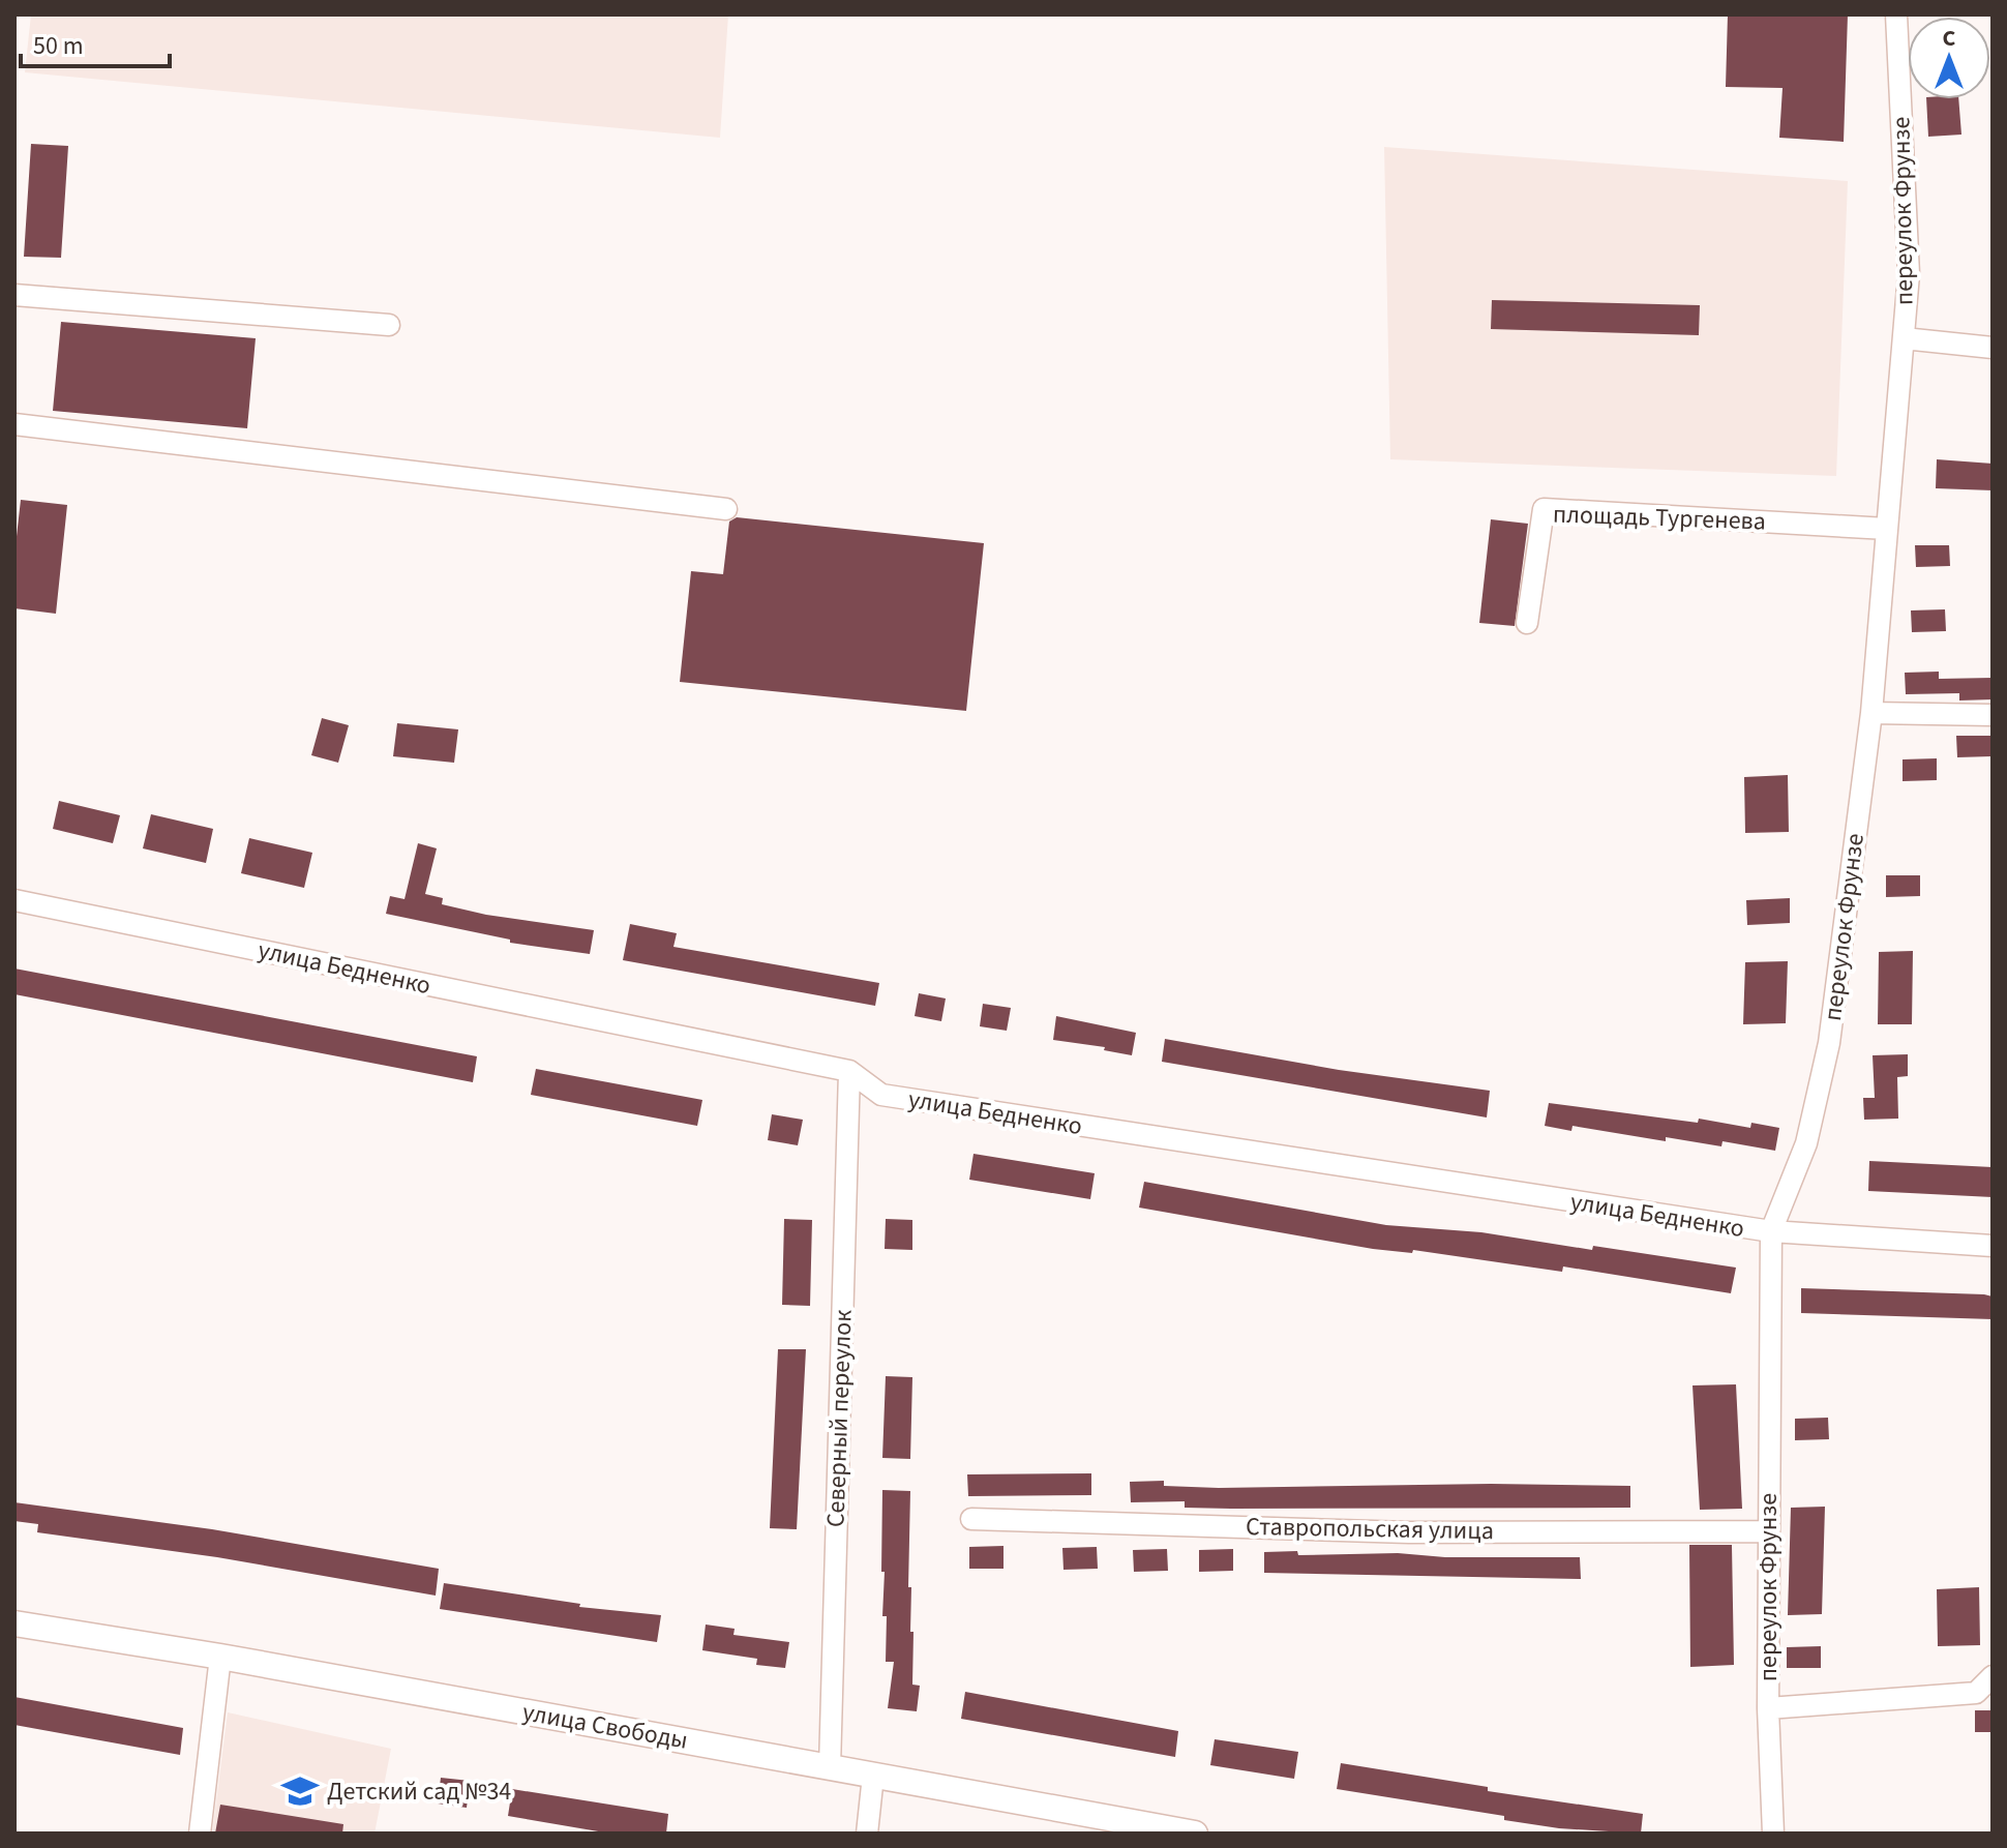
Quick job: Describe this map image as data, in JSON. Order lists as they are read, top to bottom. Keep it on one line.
{"streets":{"main road":["улица Свободы"],"street":["переулок Фрунзе","площадь Тургенева","улица Бедненко","Северный переулок","Ставропольская улица"]},"crossings":[["переулок Фрунзе","площадь Тургенева"],["переулок Фрунзе","улица Бедненко"],["переулок Фрунзе","Ставропольская улица"],["улица Бедненко","Северный переулок"],["Северный переулок","улица Свободы"]],"places":{"school or university":["Детский сад №34"]},"scale_bar":"50 m","north":"top"}
